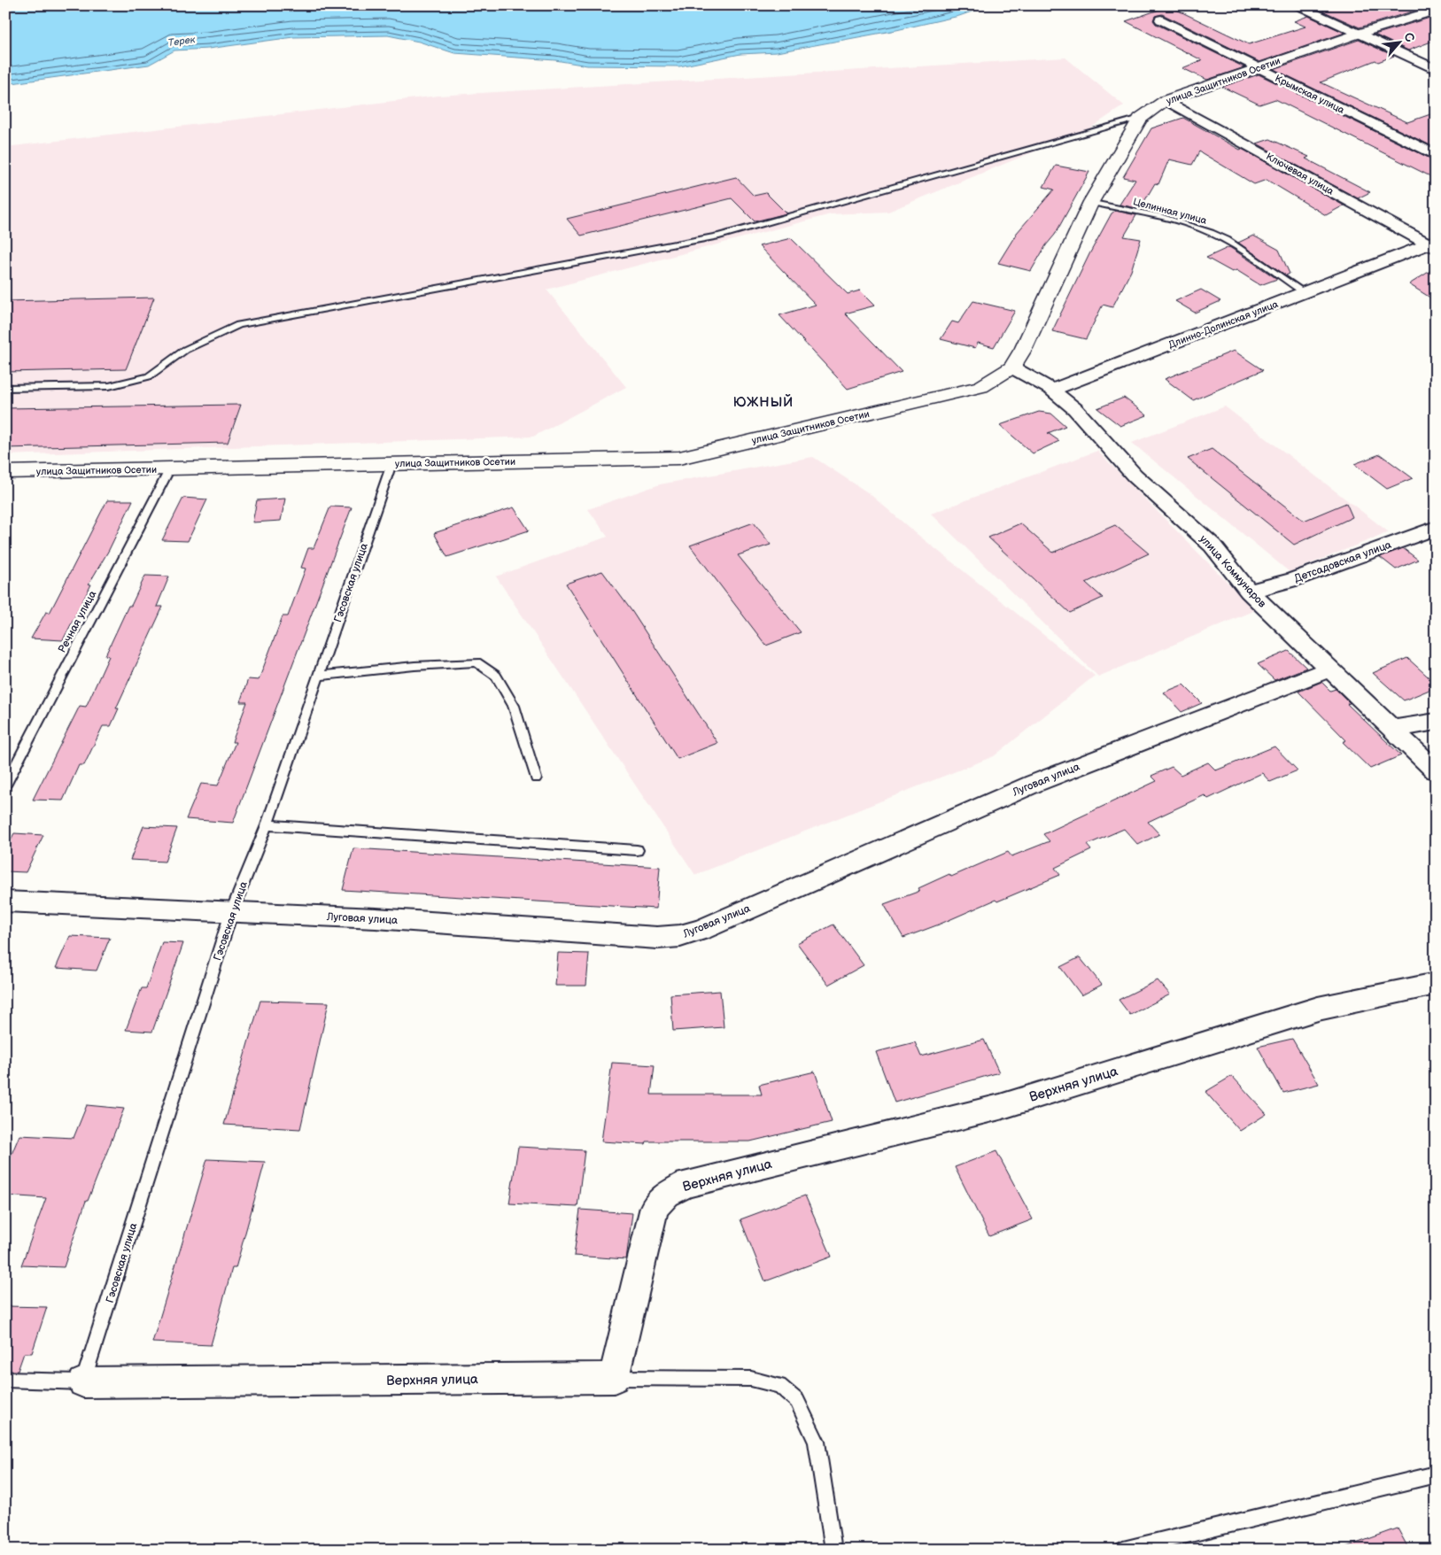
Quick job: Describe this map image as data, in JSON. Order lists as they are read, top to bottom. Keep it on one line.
{"streets":{"street":["улица Защитников Осетии","Крымская улица","Ключевая улица","Длинно-Долинская улица","Детсадовская улица","улица Коммунаров","Луговая улица","Верхняя улица"],"lane":["Целинная улица","Гэсовская улица","Речная улица"]},"crossings":[["улица Защитников Осетии","Крымская улица"],["улица Защитников Осетии","Ключевая улица"],["улица Защитников Осетии","Целинная улица"],["улица Защитников Осетии","Гэсовская улица"],["улица Защитников Осетии","Речная улица"],["Ключевая улица","Длинно-Долинская улица"],["Целинная улица","Длинно-Долинская улица"],["Длинно-Долинская улица","улица Коммунаров"],["Детсадовская улица","улица Коммунаров"],["улица Коммунаров","Луговая улица"],["Гэсовская улица","Луговая улица"],["Гэсовская улица","Верхняя улица"]],"districts":["ЮЖНЫЙ"],"water":["Терек"],"north":"top right"}
